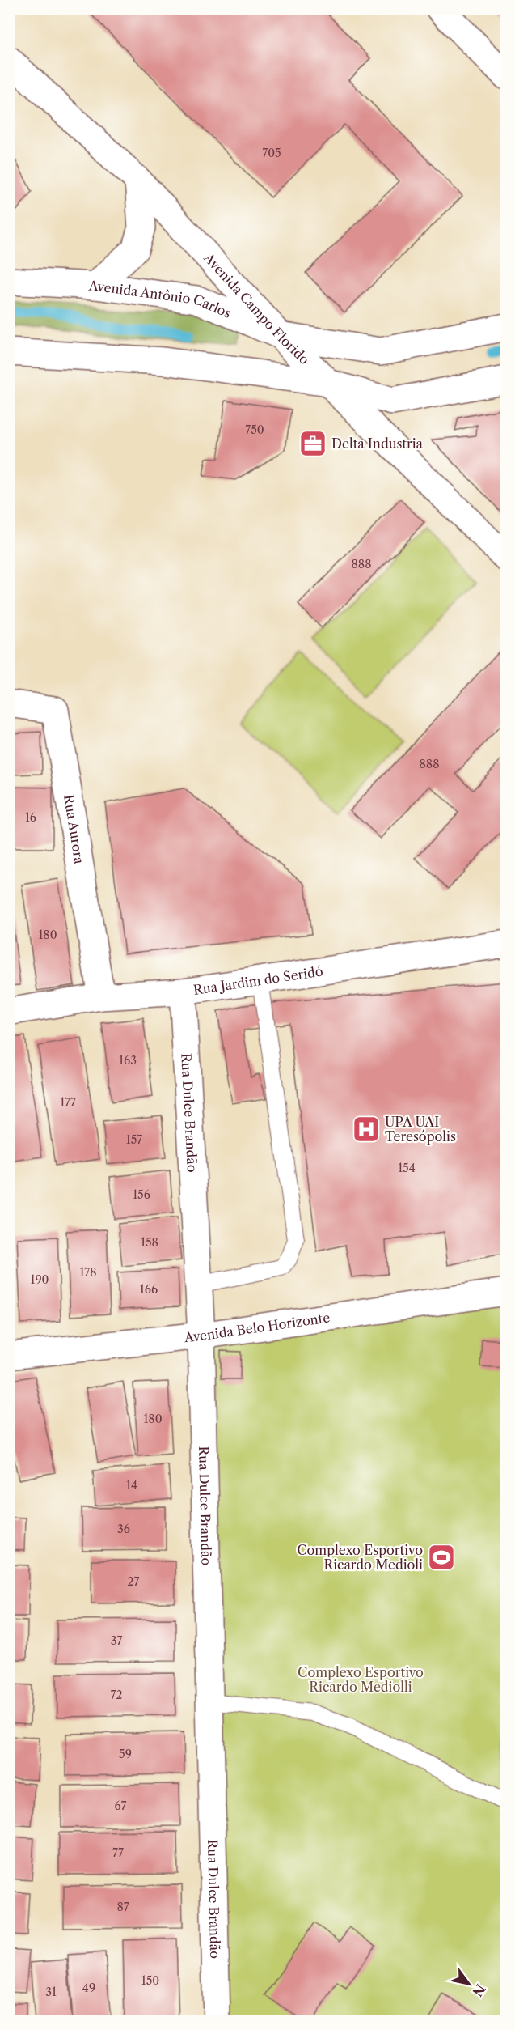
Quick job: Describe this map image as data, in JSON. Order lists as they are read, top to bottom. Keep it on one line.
{"streets":{"street":["Avenida Antônio Carlos","Avenida Campo Florido","Rua Aurora","Rua Jardim do Seridó","Rua Dulce Brandão","Avenida Belo Horizonte"]},"crossings":[["Avenida Antônio Carlos","Avenida Campo Florido"],["Rua Aurora","Rua Jardim do Seridó"],["Rua Jardim do Seridó","Rua Dulce Brandão"],["Rua Dulce Brandão","Avenida Belo Horizonte"]],"parks":["Complexo Esportivo Ricardo Mediolli"],"places":{"office":["Delta Industria"],"hospital":["UPA UAI Teresópolis"],"sports":["Complexo Esportivo Ricardo Medioli"]},"house_numbers":["705","750","888","888","16","180","163","177","157","154","156","158","178","190","166","180","14","36","27","37","72","59","67","77","87","150","49","31"],"north":"bottom right"}
